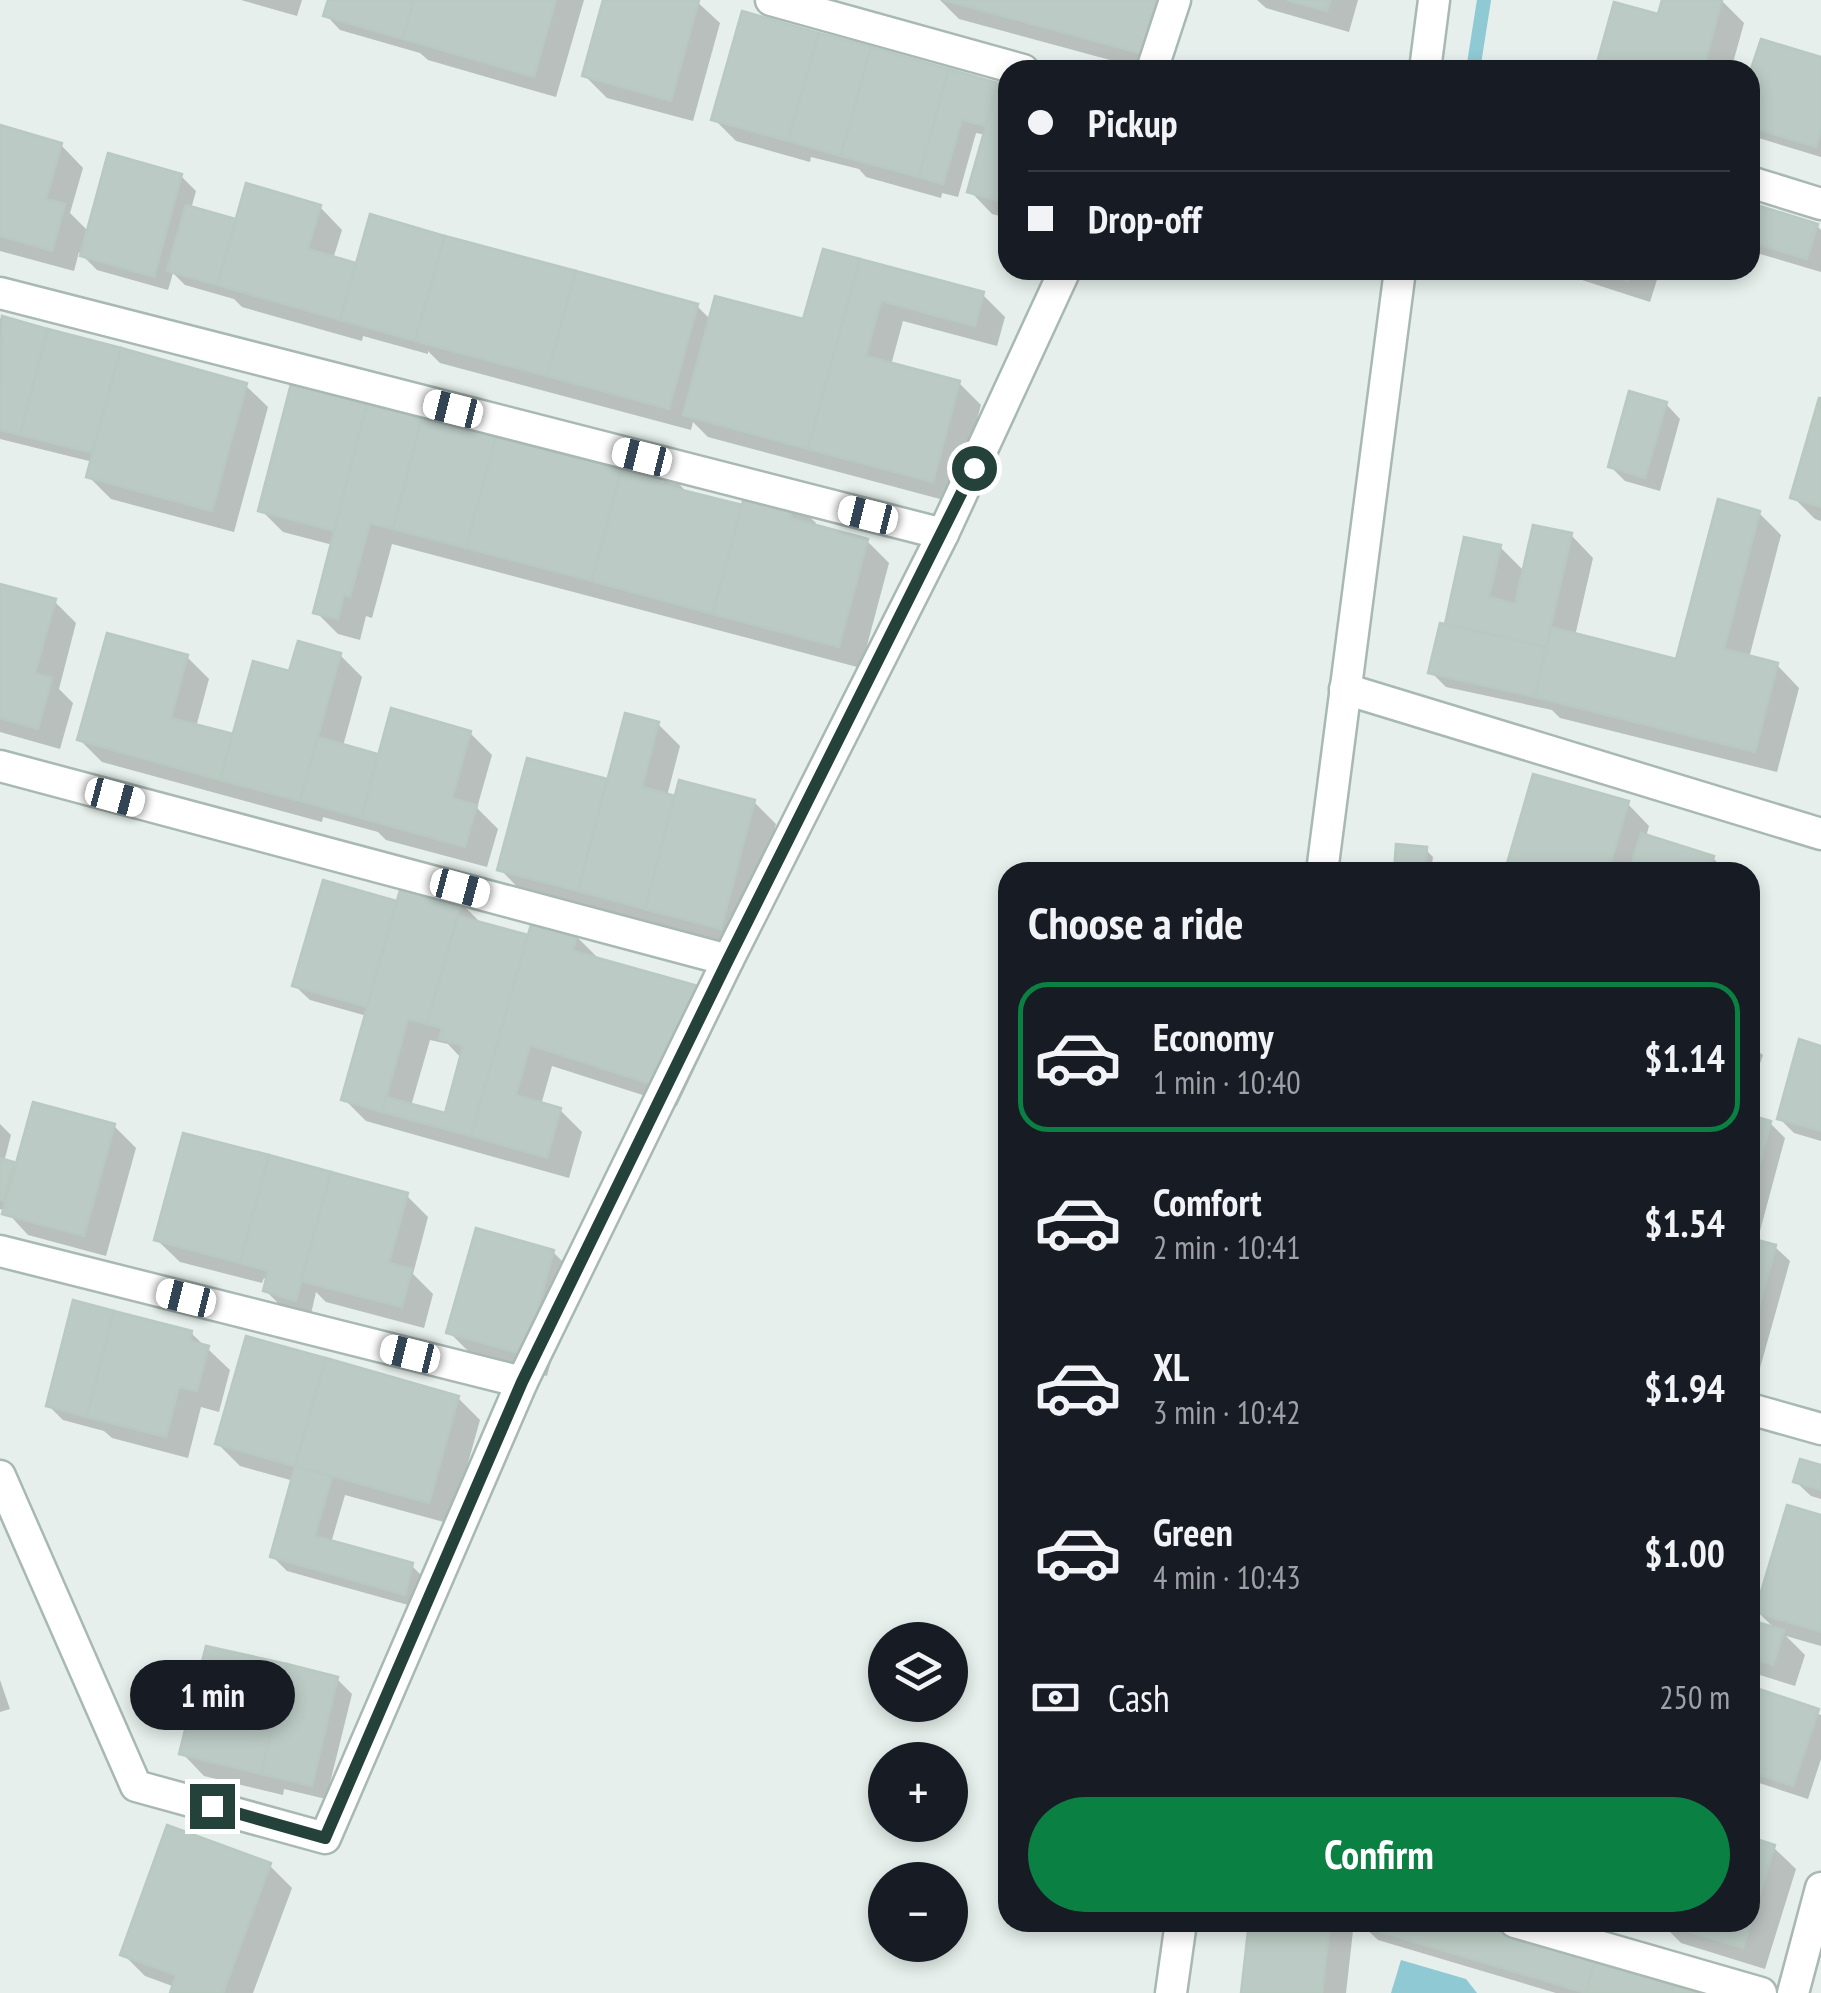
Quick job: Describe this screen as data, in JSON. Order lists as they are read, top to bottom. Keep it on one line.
{"page":{"banner":["Pickup","Drop-off"],"heading":"Choose a ride","list":[{"name":"Economy","note":"1 min · 10:40","value":"$1.14"},{"name":"Comfort","note":"2 min · 10:41","value":"$1.54"},{"name":"XL","note":"3 min · 10:42","value":"$1.94"},{"name":"Green","note":"4 min · 10:43","value":"$1.00"}],"map_buttons":["+","−"],"pay":["Cash","250 m"],"bubble":"1 min","buttons":"Confirm"}}
